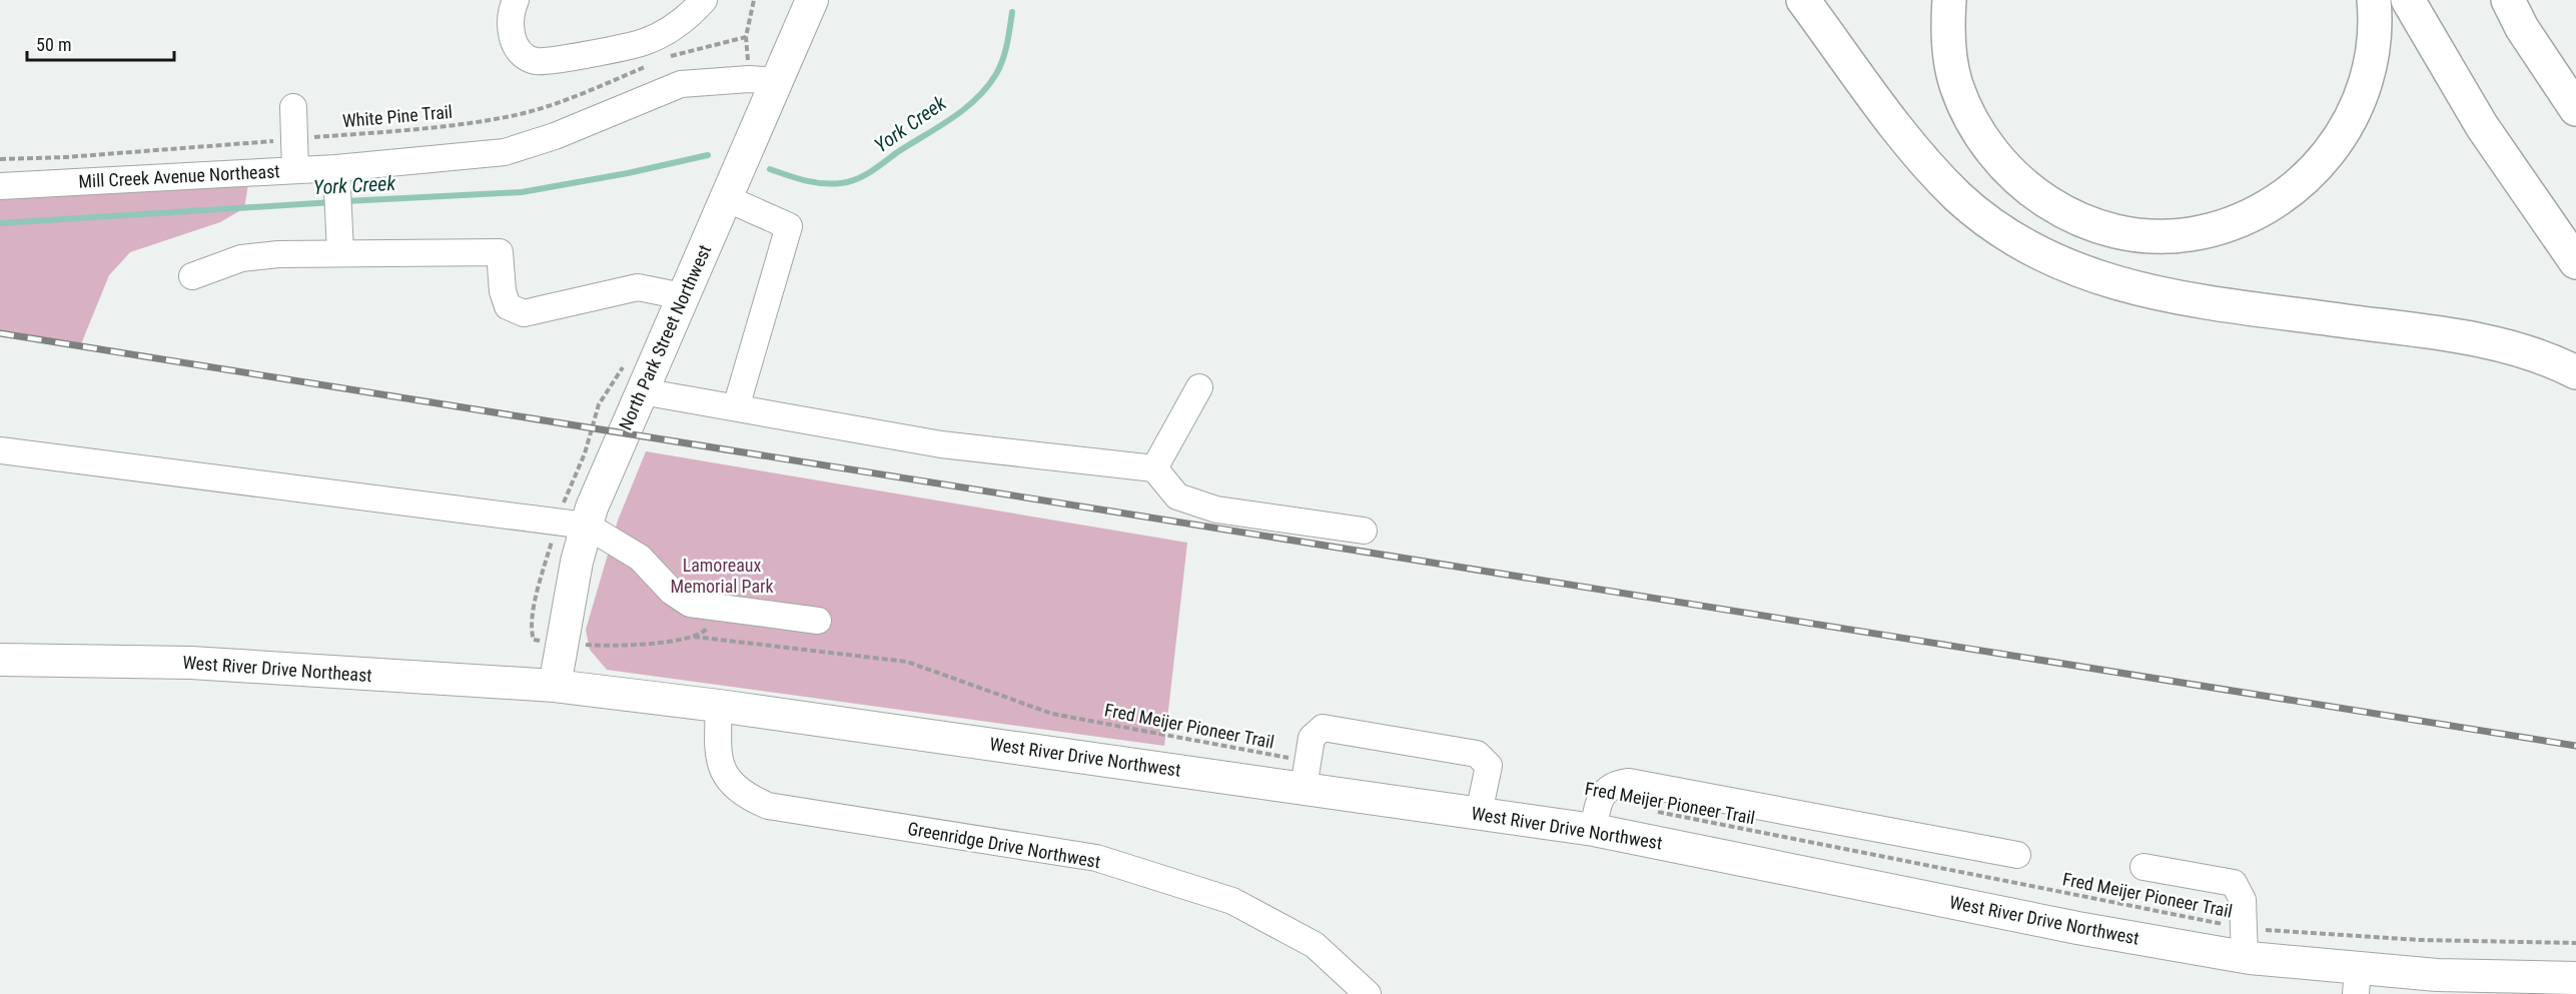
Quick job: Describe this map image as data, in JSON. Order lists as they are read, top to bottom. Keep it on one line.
{"streets":{"main road":["North Park Street Northwest","West River Drive Northeast","West River Drive Northwest"],"street":["Mill Creek Avenue Northeast","Greenridge Drive Northwest"],"path":["White Pine Trail","Fred Meijer Pioneer Trail"]},"crossings":[["Mill Creek Avenue Northeast","North Park Street Northwest"],["North Park Street Northwest","West River Drive Northeast"],["North Park Street Northwest","West River Drive Northwest"],["West River Drive Northeast","West River Drive Northwest"],["Fred Meijer Pioneer Trail","West River Drive Northwest"],["West River Drive Northwest","Greenridge Drive Northwest"]],"water":["York Creek"],"parks":["Lamoreaux Memorial Park"],"scale_bar":"50 m"}
